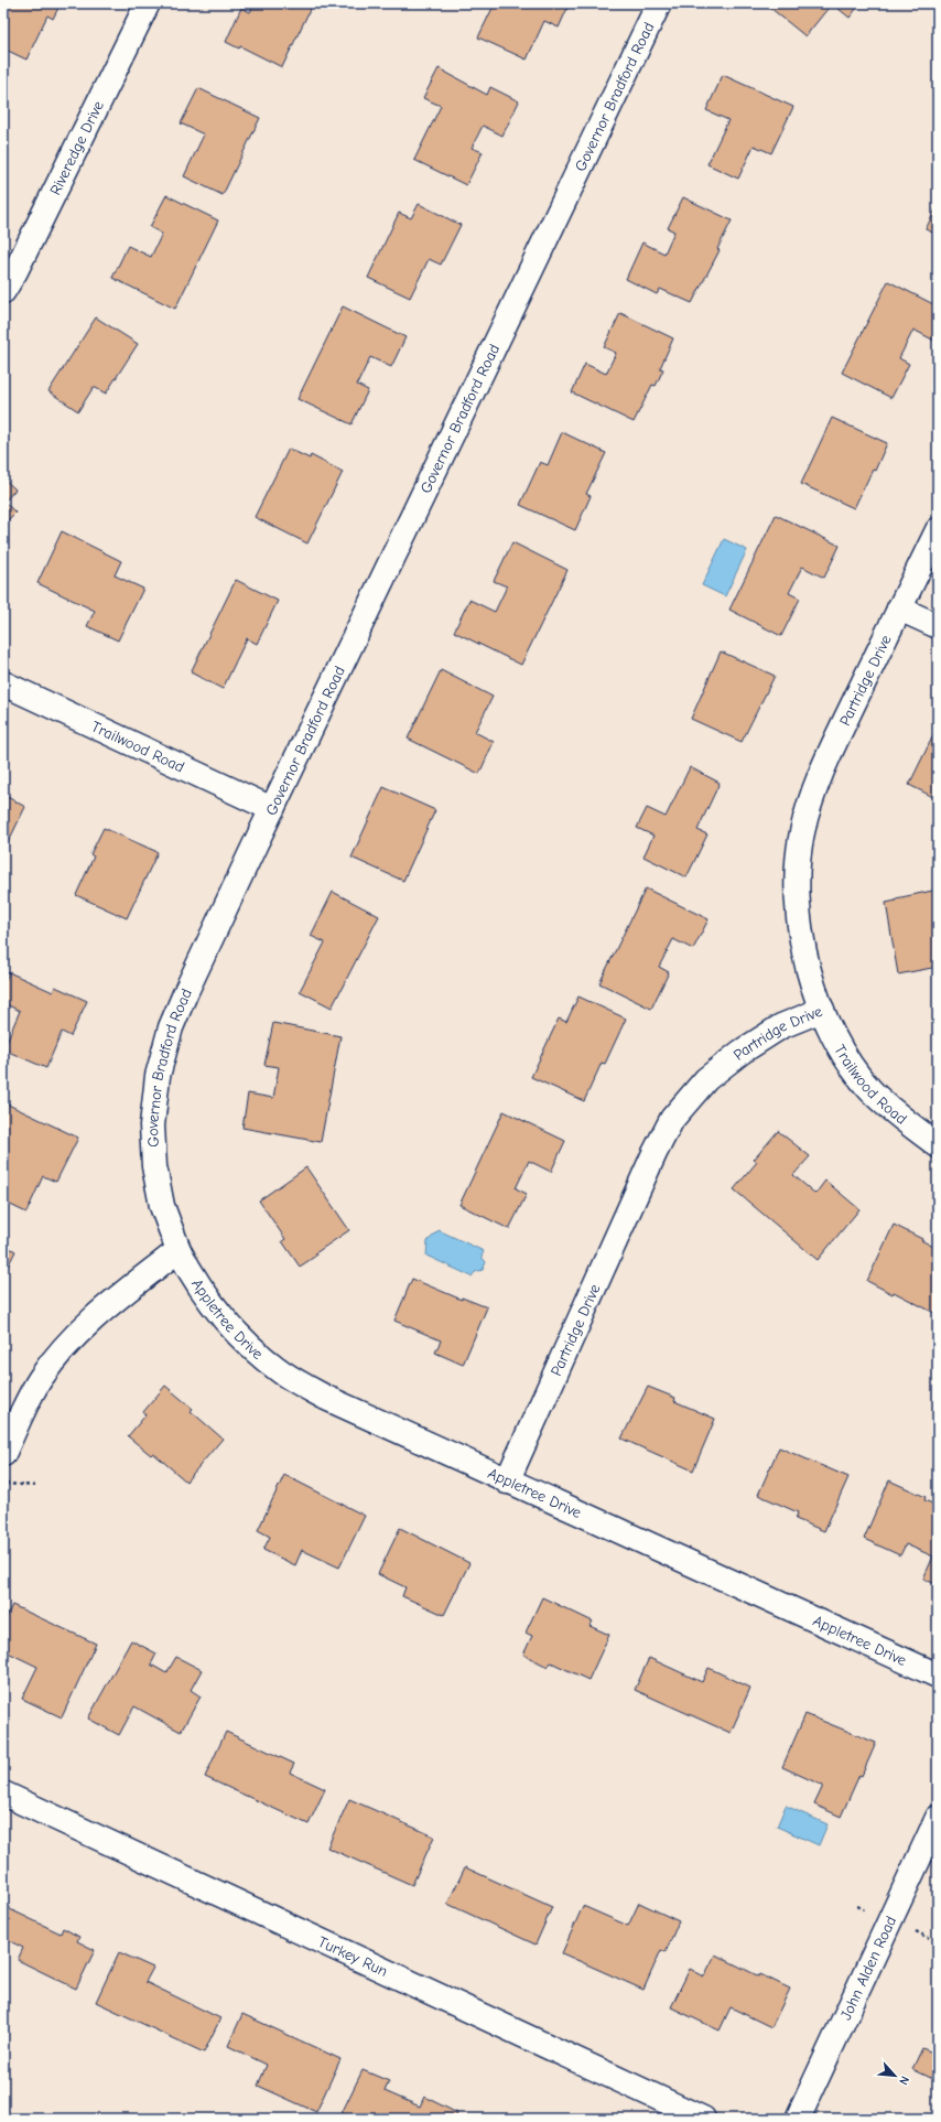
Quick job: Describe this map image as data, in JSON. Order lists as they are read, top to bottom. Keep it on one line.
{"streets":{"street":["Governor Bradford Road","Riveredge Drive","Partridge Drive","Trailwood Road","Appletree Drive","Turkey Run","John Alden Road"]},"crossings":[["Governor Bradford Road","Trailwood Road"],["Governor Bradford Road","Appletree Drive"],["Partridge Drive","Trailwood Road"],["Partridge Drive","Appletree Drive"]],"north":"bottom right"}
